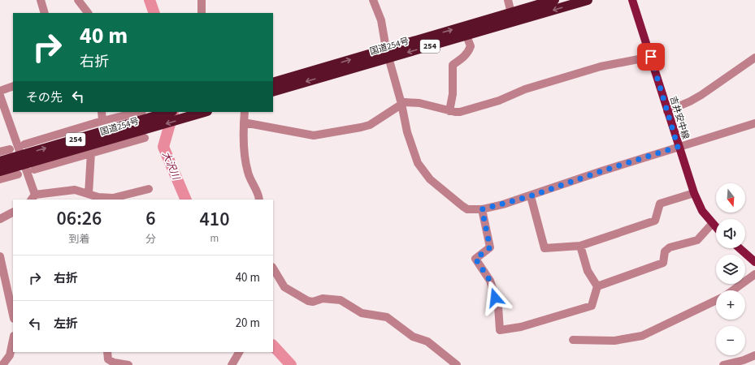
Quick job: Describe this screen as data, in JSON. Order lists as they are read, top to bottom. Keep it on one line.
{"streets":{"highway":["国道254号","254"],"main road":["吉井安中線"]},"water":["大沢川"],"north":"bottom","page":{"turn":["40 m","右折"],"then":"その先","map_buttons":["+","−"],"eta":["06:26","到着","6","分","410","m"],"list":[{"name":"右折","value":"40 m"},{"name":"左折","value":"20 m"}]}}
